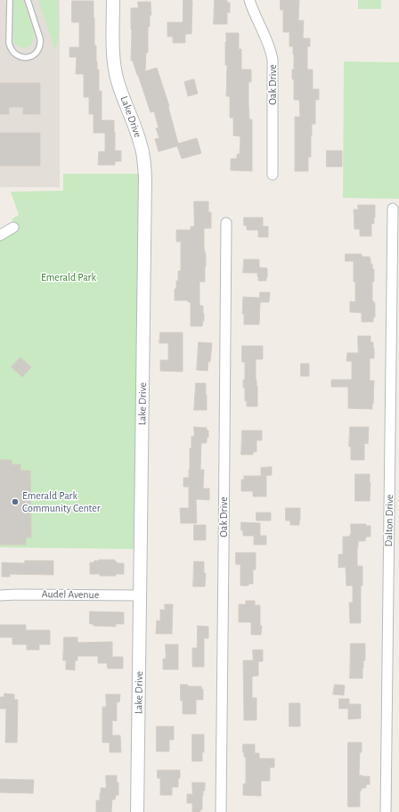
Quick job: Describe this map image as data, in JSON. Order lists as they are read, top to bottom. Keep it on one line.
{"streets":{"street":["Oak Drive","Lake Drive","Dalton Drive","Audel Avenue"]},"crossings":[["Lake Drive","Audel Avenue"]],"parks":["Emerald Park"],"places":["Emerald Park Community Center"]}
